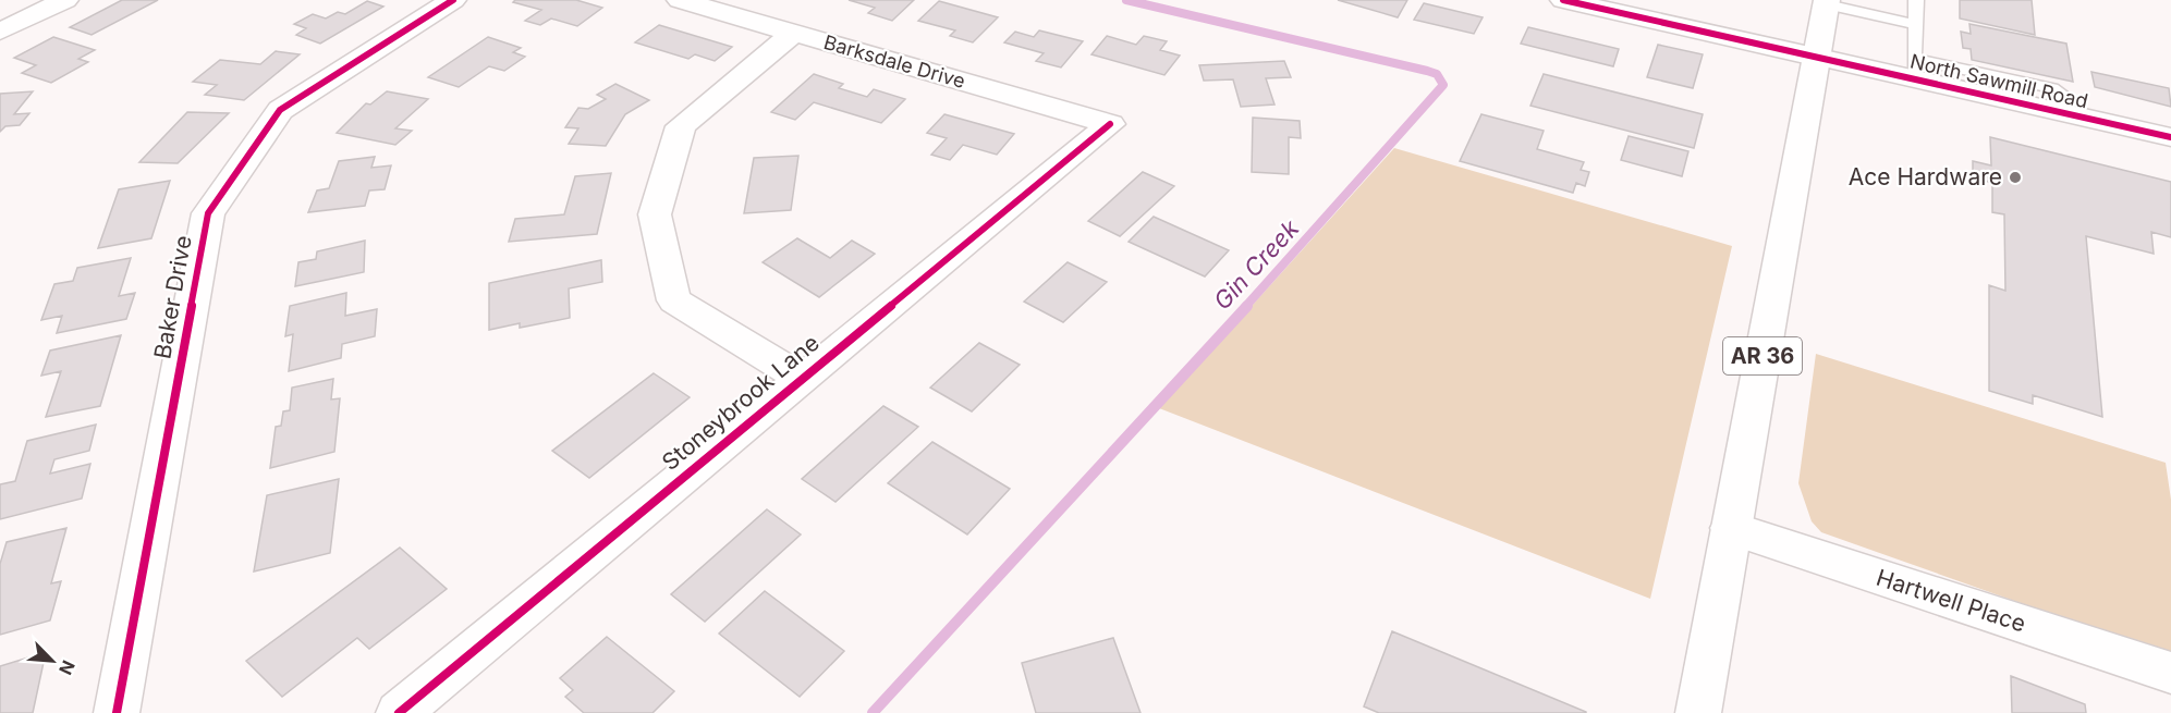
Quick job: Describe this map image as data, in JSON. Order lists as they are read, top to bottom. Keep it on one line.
{"streets":{"street":["Barksdale Drive","North Sawmill Road","Baker Drive","AR 36","Stoneybrook Lane","Hartwell Place"]},"crossings":[["Barksdale Drive","Stoneybrook Lane"],["North Sawmill Road","AR 36"],["AR 36","Hartwell Place"]],"water":["Gin Creek"],"places":["Ace Hardware"],"north":"bottom right"}
